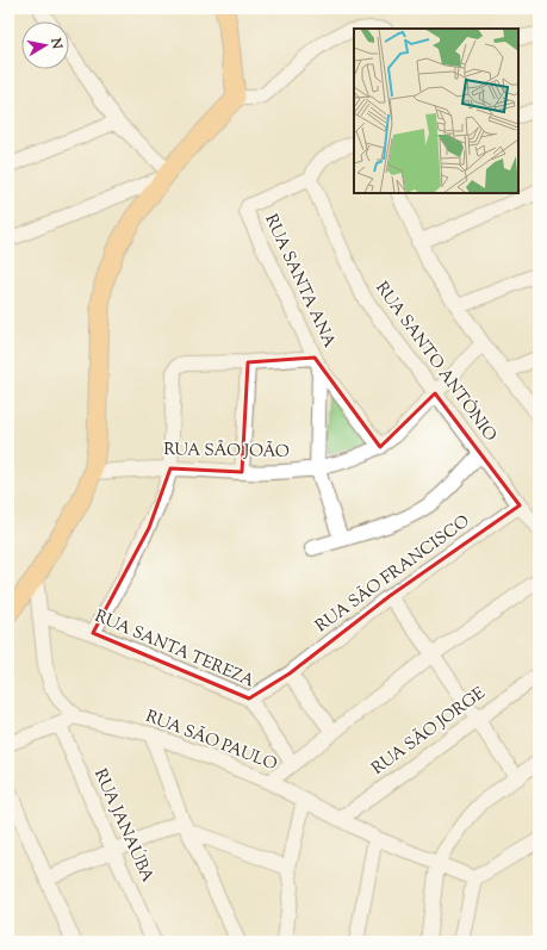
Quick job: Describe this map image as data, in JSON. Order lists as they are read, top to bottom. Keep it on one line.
{"streets":{"street":["RUA SANTA ANA","RUA SANTO ANTÔNIO","RUA SÃO JOÃO","RUA SÃO FRANCISCO","RUA SANTA TEREZA","RUA SÃO JORGE","RUA SÃO PAULO","RUA JANAÚBA"]},"crossings":[["RUA SANTA ANA","RUA SANTO ANTÔNIO"],["RUA SANTA ANA","RUA SÃO JOÃO"],["RUA SANTO ANTÔNIO","RUA SÃO JOÃO"],["RUA SANTO ANTÔNIO","RUA SÃO FRANCISCO"],["RUA SÃO FRANCISCO","RUA SANTA TEREZA"],["RUA SÃO JORGE","RUA SÃO PAULO"]],"north":"right"}
